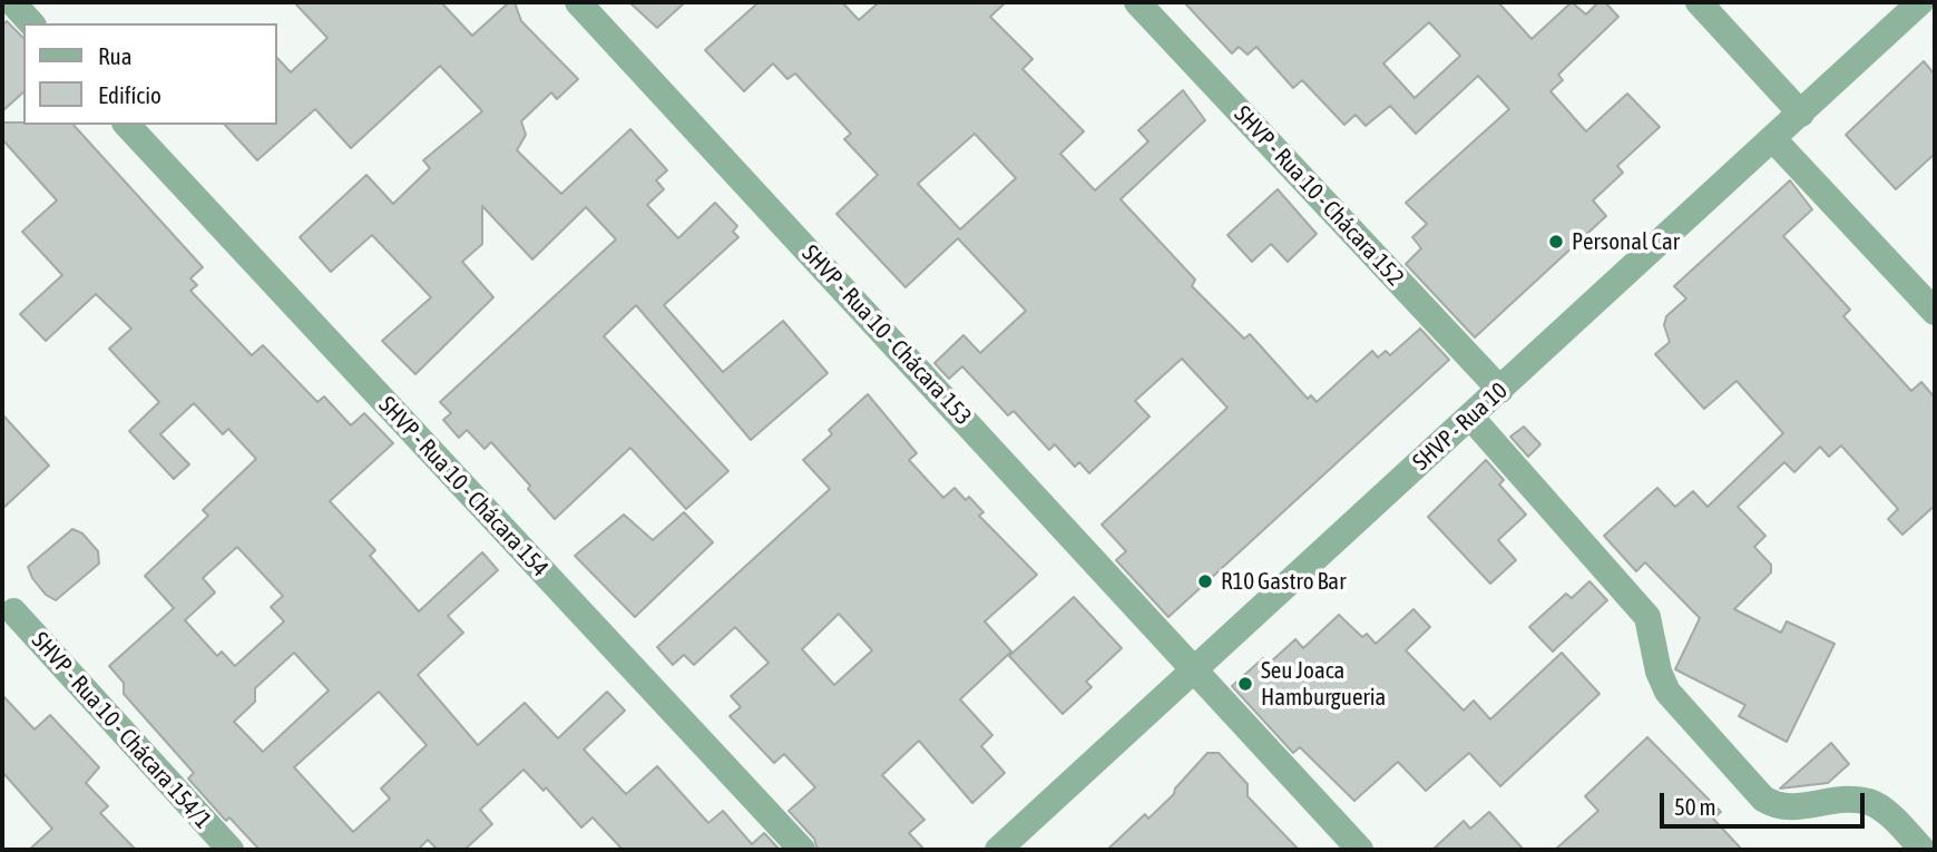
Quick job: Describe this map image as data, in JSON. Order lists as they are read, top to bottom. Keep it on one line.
{"streets":{"street":["SHVP - Rua 10 - Chácara 152","SHVP - Rua 10 - Chácara 153","SHVP - Rua 10","SHVP - Rua 10 - Chácara 154","SHVP - Rua 10 - Chácara 154/1"]},"crossings":[["SHVP - Rua 10 - Chácara 152","SHVP - Rua 10"],["SHVP - Rua 10 - Chácara 153","SHVP - Rua 10"]],"places":["Personal Car","R10 Gastro Bar","Seu Joaca Hamburgueria"],"legend":["Rua","Edifício"],"scale_bar":"50 m"}
